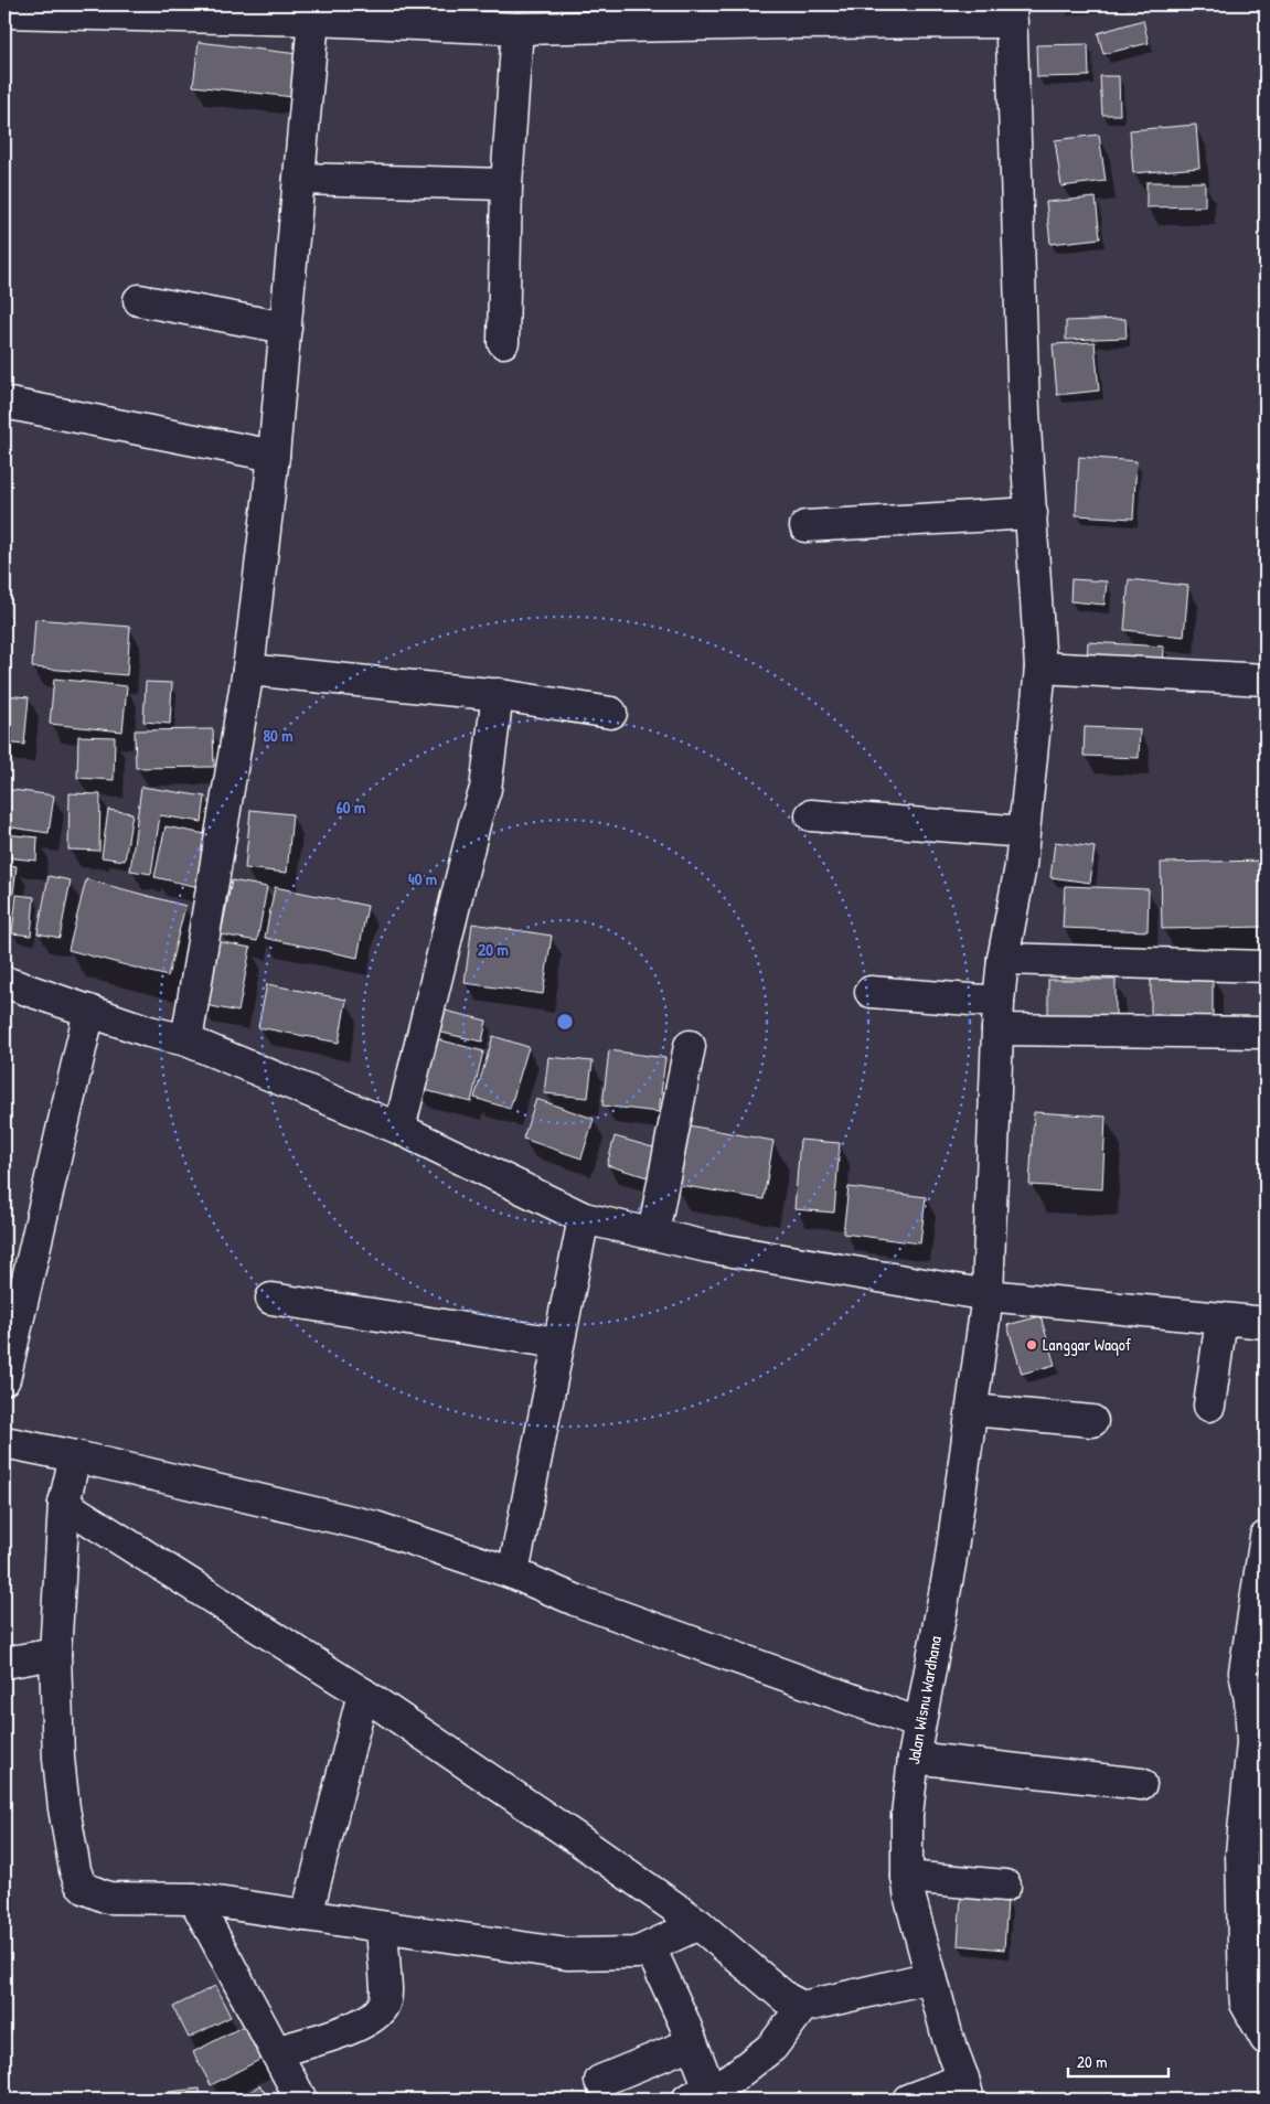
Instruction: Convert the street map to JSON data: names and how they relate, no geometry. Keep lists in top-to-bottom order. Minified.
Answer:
{"streets":{"street":["Jalan Wisnu Wardhana"]},"places":["Langgar Waqof"],"scale_bar":"20 m","rings":["80 m","60 m","40 m","20 m"]}
